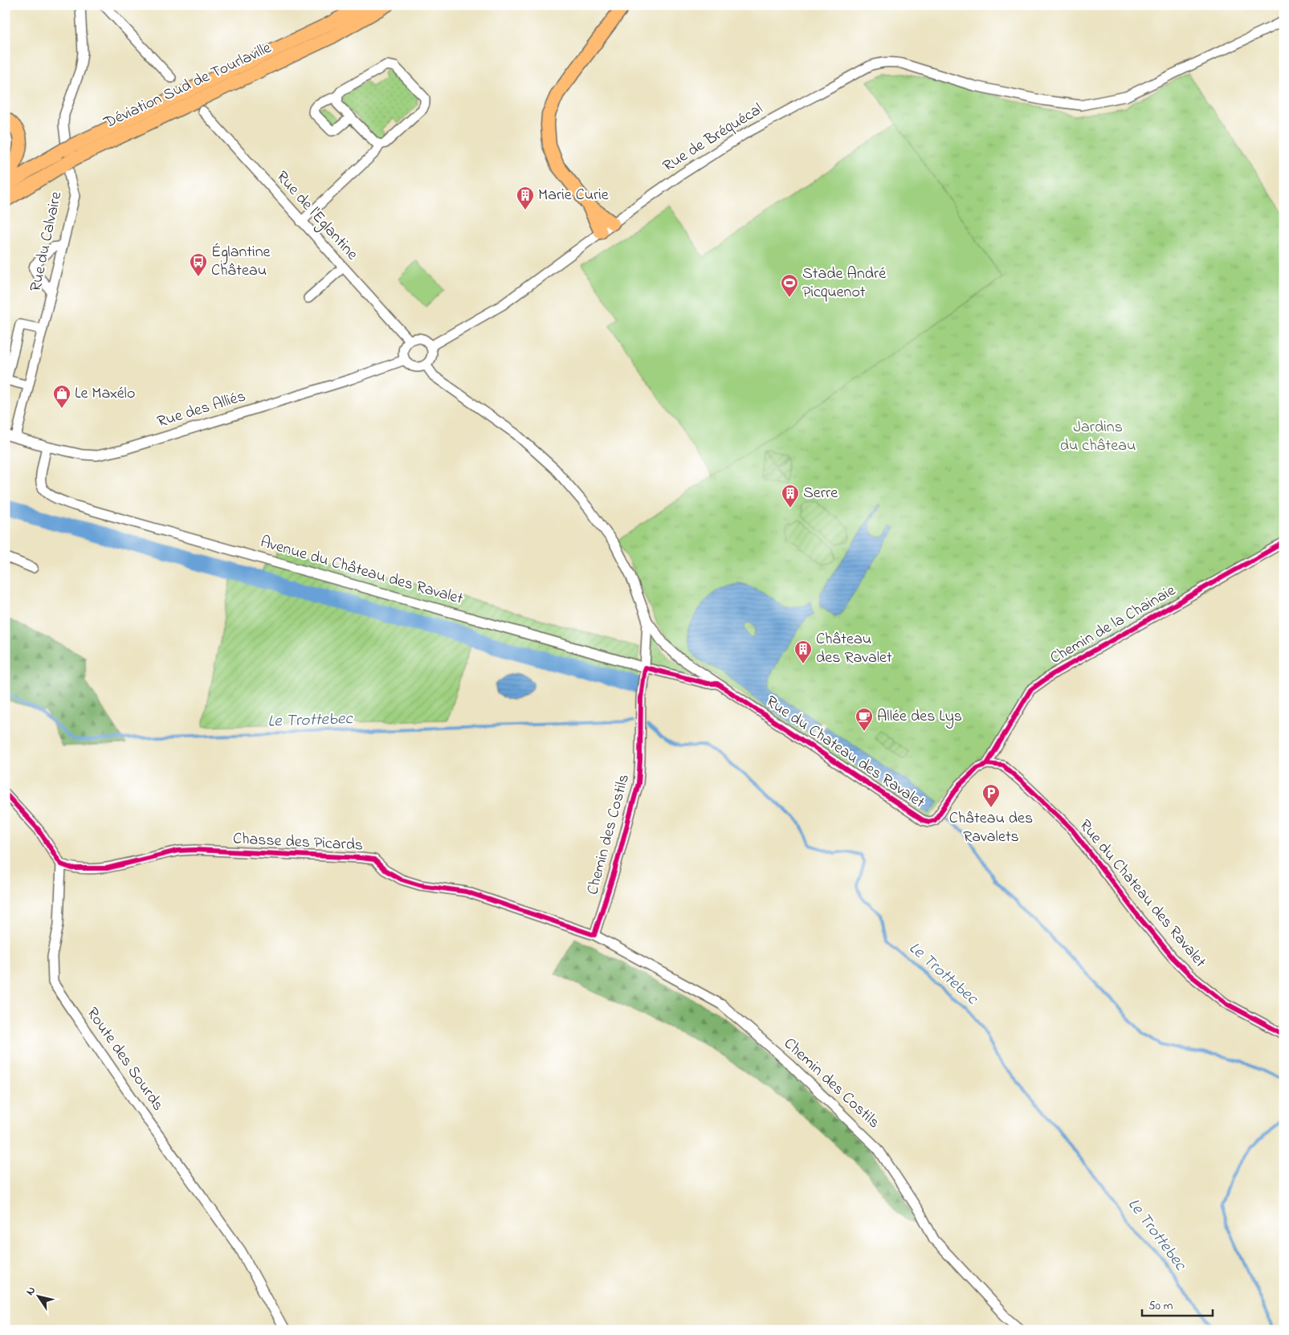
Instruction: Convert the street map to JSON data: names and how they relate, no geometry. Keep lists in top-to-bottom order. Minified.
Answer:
{"streets":{"highway":["Déviation Sud de Tourlaville"],"street":["Rue de Bréquécal","Rue de l'Eglantine","Rue du Calvaire","Rue des Alliés","Avenue du Château des Ravalet","Chemin de la Chainaie","Rue du Chateau des Ravalet","Chemin des Costils","Chasse des Picards","Route des Sourds"]},"crossings":[["Rue de Bréquécal","Rue de l'Eglantine"],["Rue de Bréquécal","Rue des Alliés"],["Rue de Bréquécal","Rue du Chateau des Ravalet"],["Rue de l'Eglantine","Rue des Alliés"],["Rue de l'Eglantine","Rue du Chateau des Ravalet"],["Rue du Calvaire","Rue des Alliés"],["Rue des Alliés","Avenue du Château des Ravalet"],["Rue des Alliés","Rue du Chateau des Ravalet"],["Avenue du Château des Ravalet","Rue du Chateau des Ravalet"],["Avenue du Château des Ravalet","Chemin des Costils"],["Chemin de la Chainaie","Rue du Chateau des Ravalet"],["Rue du Chateau des Ravalet","Chemin des Costils"],["Chemin des Costils","Chasse des Picards"],["Chasse des Picards","Route des Sourds"]],"water":["Le Trottebec"],"parks":["Jardins du château"],"places":{"building":["Marie Curie","Serre","Château des Ravalet"],"bus stop":["Églantine Château"],"sports":["Stade André Picquenot"],"shop":["Le Maxélo"],"cafe":["Allée des Lys"],"parking":["Château des Ravalets"]},"scale_bar":"50 m","north":"top left"}
